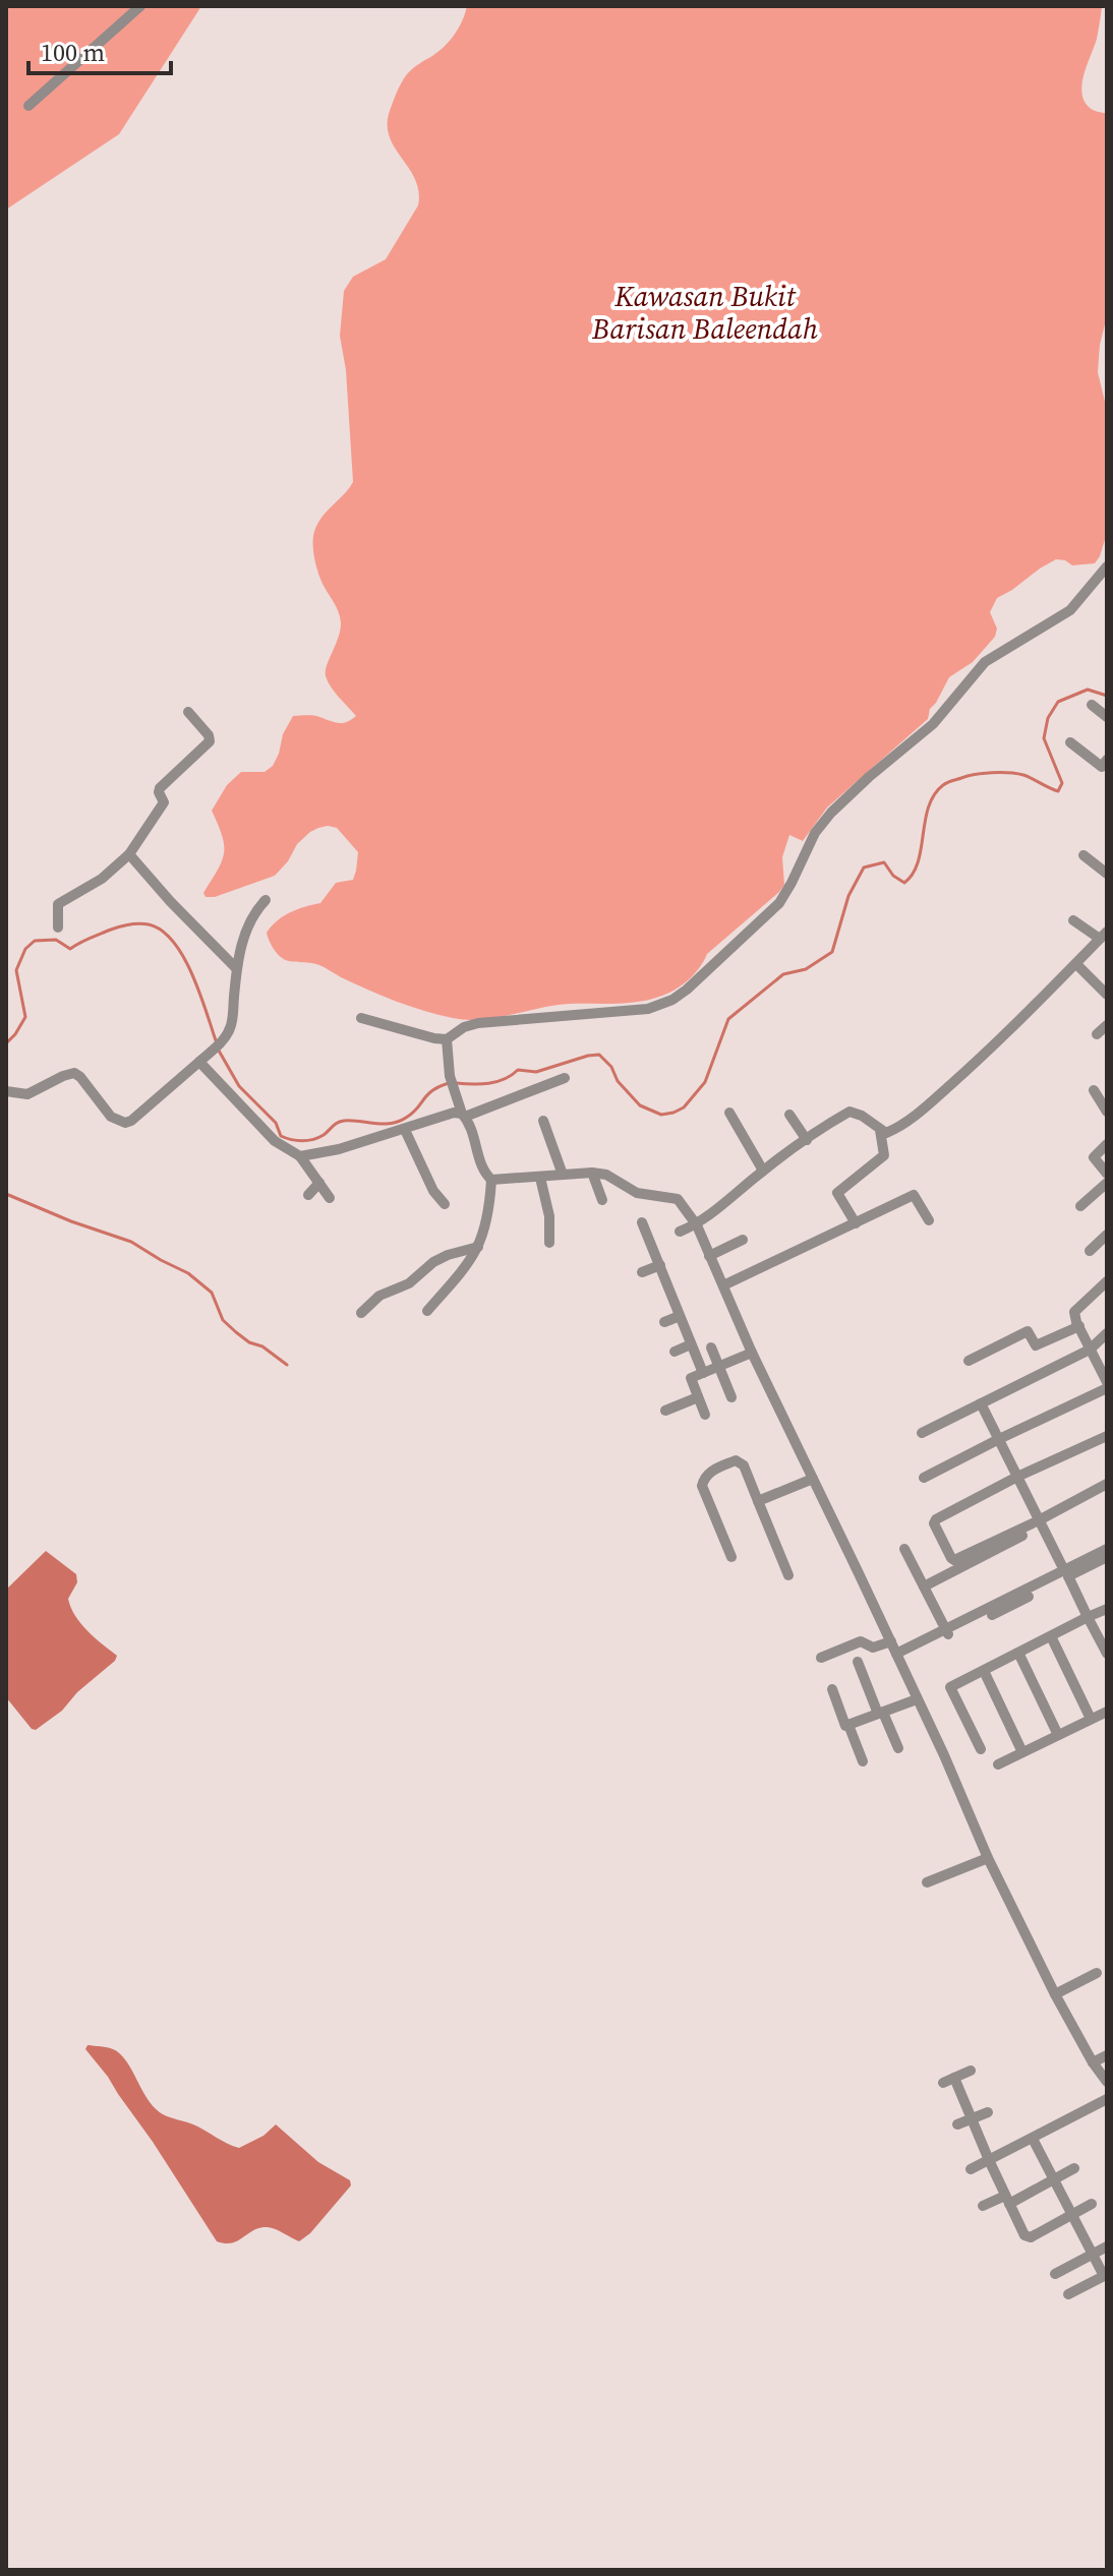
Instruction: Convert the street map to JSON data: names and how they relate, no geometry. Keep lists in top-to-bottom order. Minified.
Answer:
{"parks":["Kawasan Bukit Barisan Baleendah"],"scale_bar":"100 m"}
